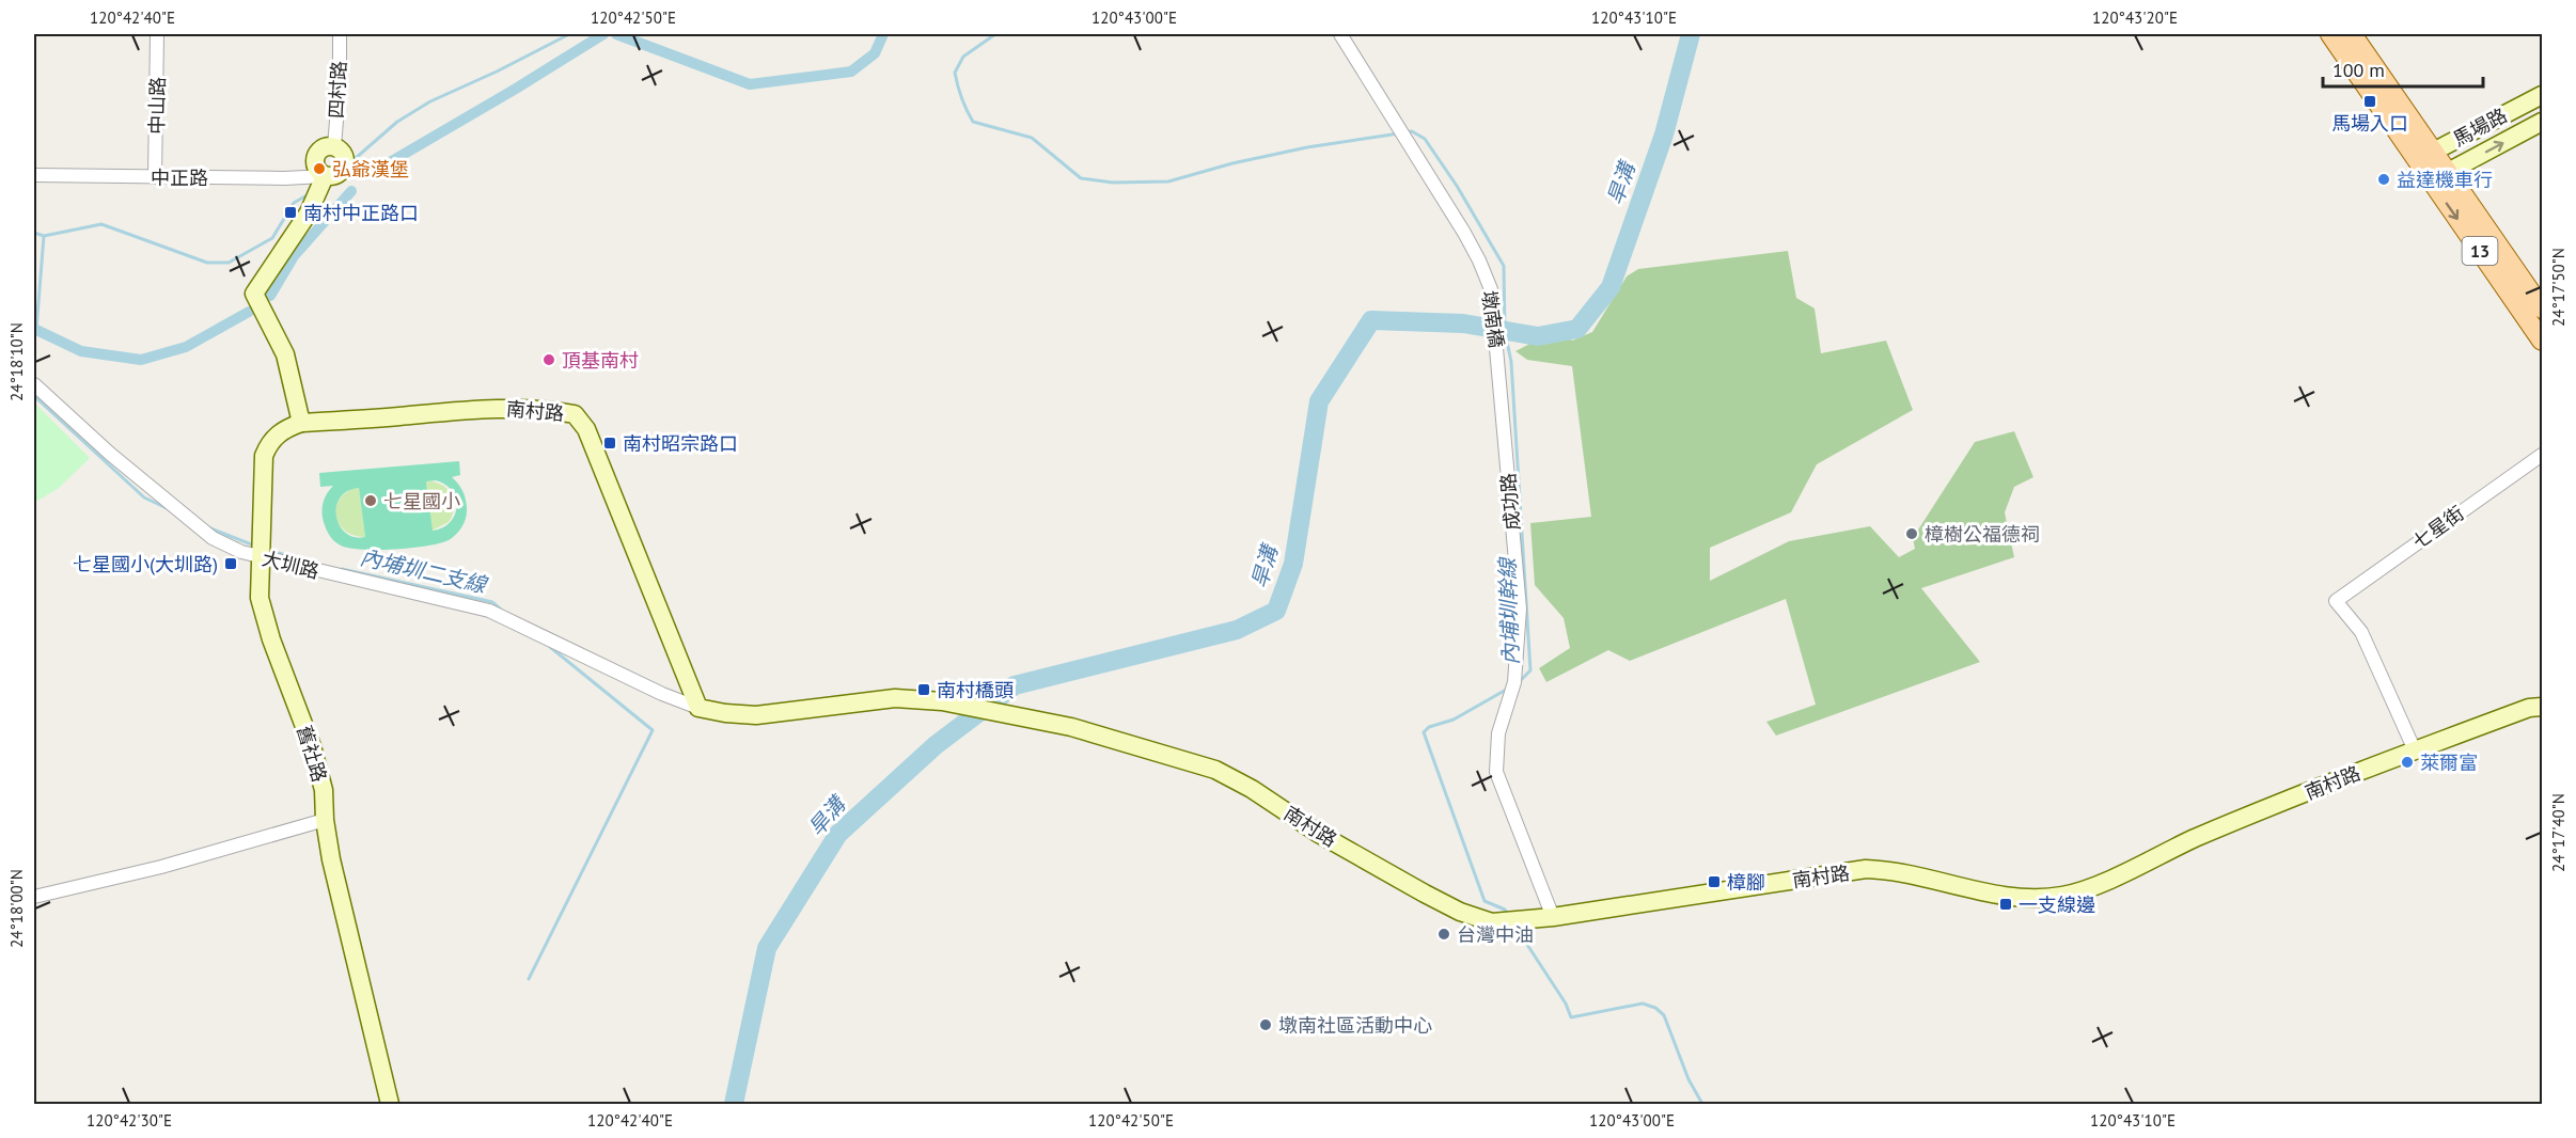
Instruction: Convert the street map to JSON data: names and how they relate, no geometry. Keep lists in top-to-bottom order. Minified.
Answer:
{"streets":{"main road":["13"],"street":["四村路","中山路","馬場路","中正路","墩南橋","南村路","成功路","七星街","大圳路","舊社路"]},"crossings":[["四村路","中正路"],["中山路","中正路"],["馬場路","13"],["墩南橋","成功路"],["南村路","成功路"],["南村路","七星街"],["南村路","大圳路"],["南村路","舊社路"],["大圳路","舊社路"]],"water":["旱溝","內埔圳二支線","內埔圳幹線"],"places":{"transit":["馬場入口","南村中正路口","南村昭宗路口","七星國小(大圳路)","南村橋頭","樟腳","一支線邊"],"other":["弘爺漢堡","益達機車行","頂基南村","七星國小","樟樹公福德祠","萊爾富","台灣中油","墩南社區活動中心"]},"scale_bar":"100 m","coordinates":["120°42'40\"E","120°42'50\"E","120°43'00\"E","120°43'10\"E","120°43'20\"E","24°17'50\"N","24°18'10\"N","24°17'40\"N","24°18'00\"N","120°42'30\"E"]}
